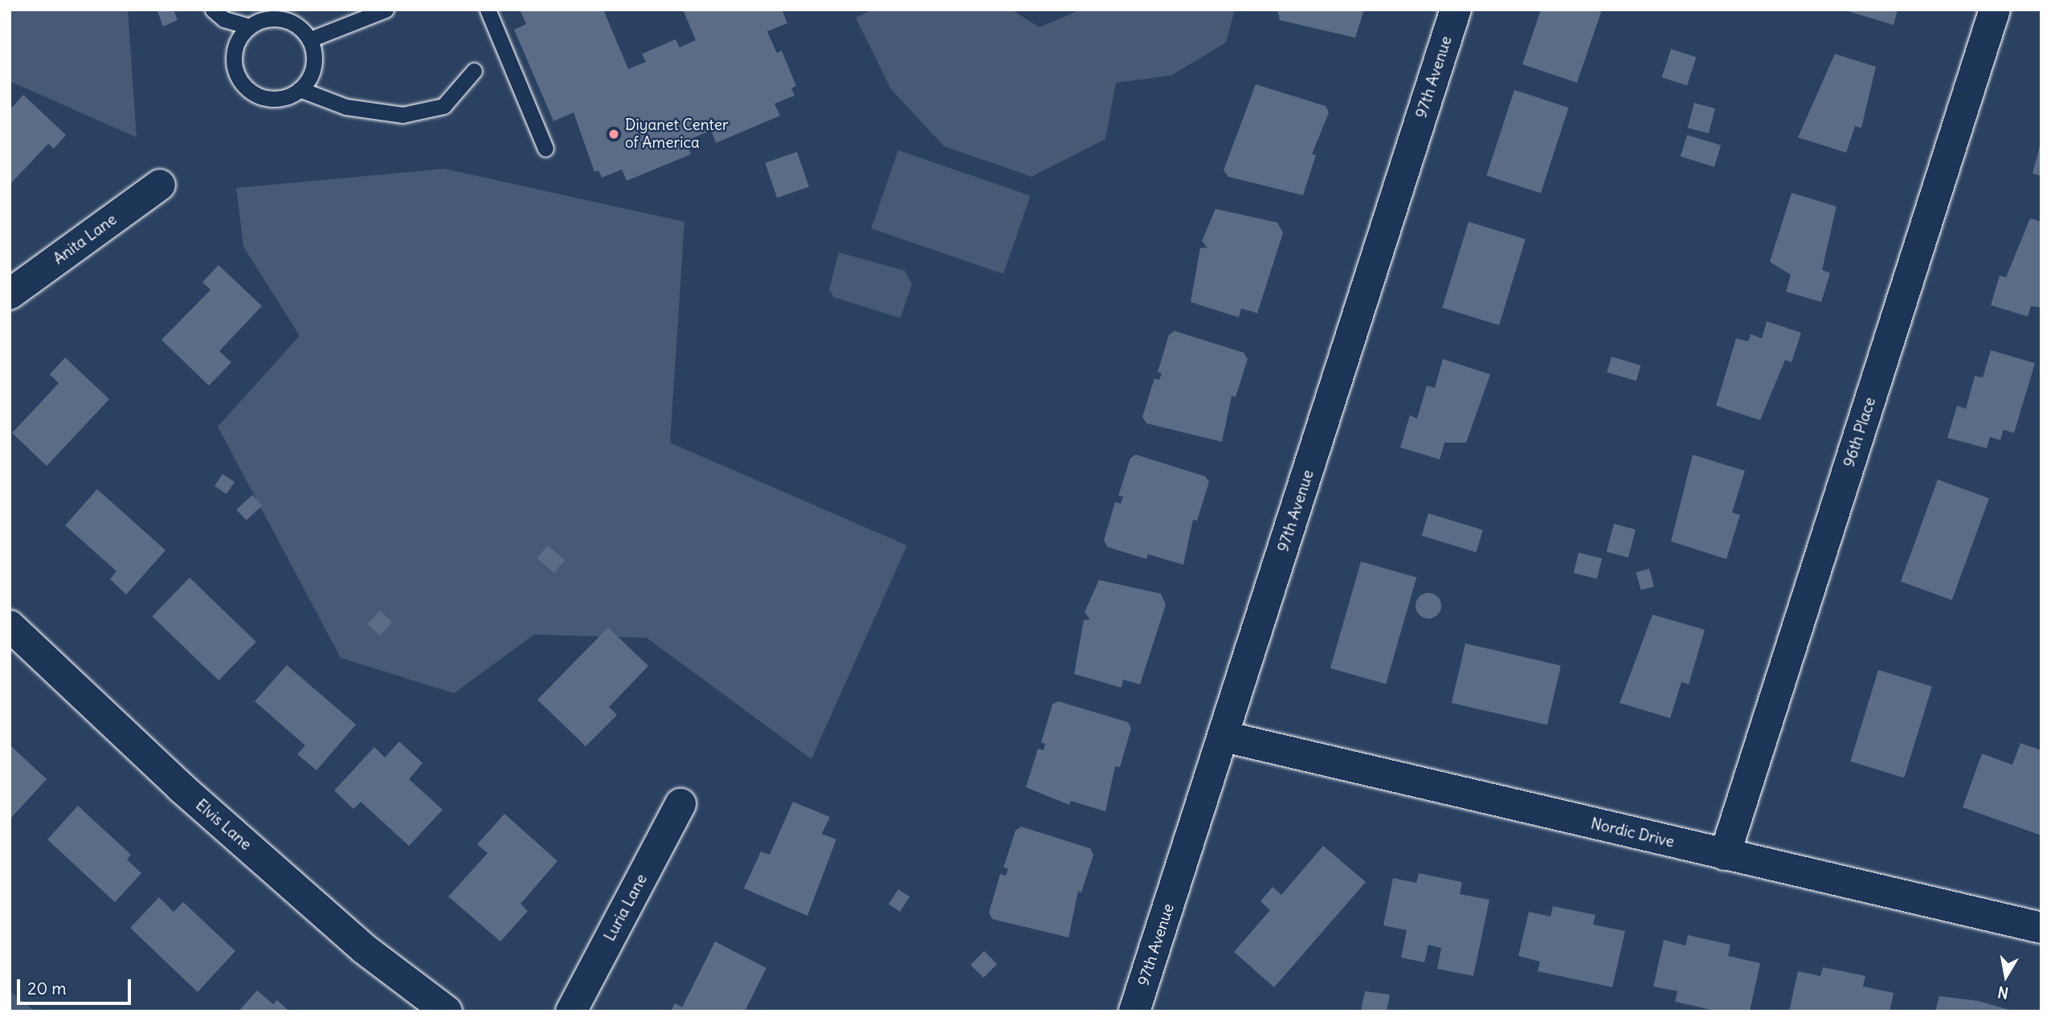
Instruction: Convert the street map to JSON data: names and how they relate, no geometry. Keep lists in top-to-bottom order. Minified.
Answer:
{"streets":{"street":["97th Avenue","Anita Lane","96th Place","Elvis Lane","Nordic Drive","Luria Lane"]},"crossings":[["97th Avenue","Nordic Drive"],["96th Place","Nordic Drive"]],"places":["Diyanet Center of America"],"scale_bar":"20 m","north":"bottom"}
